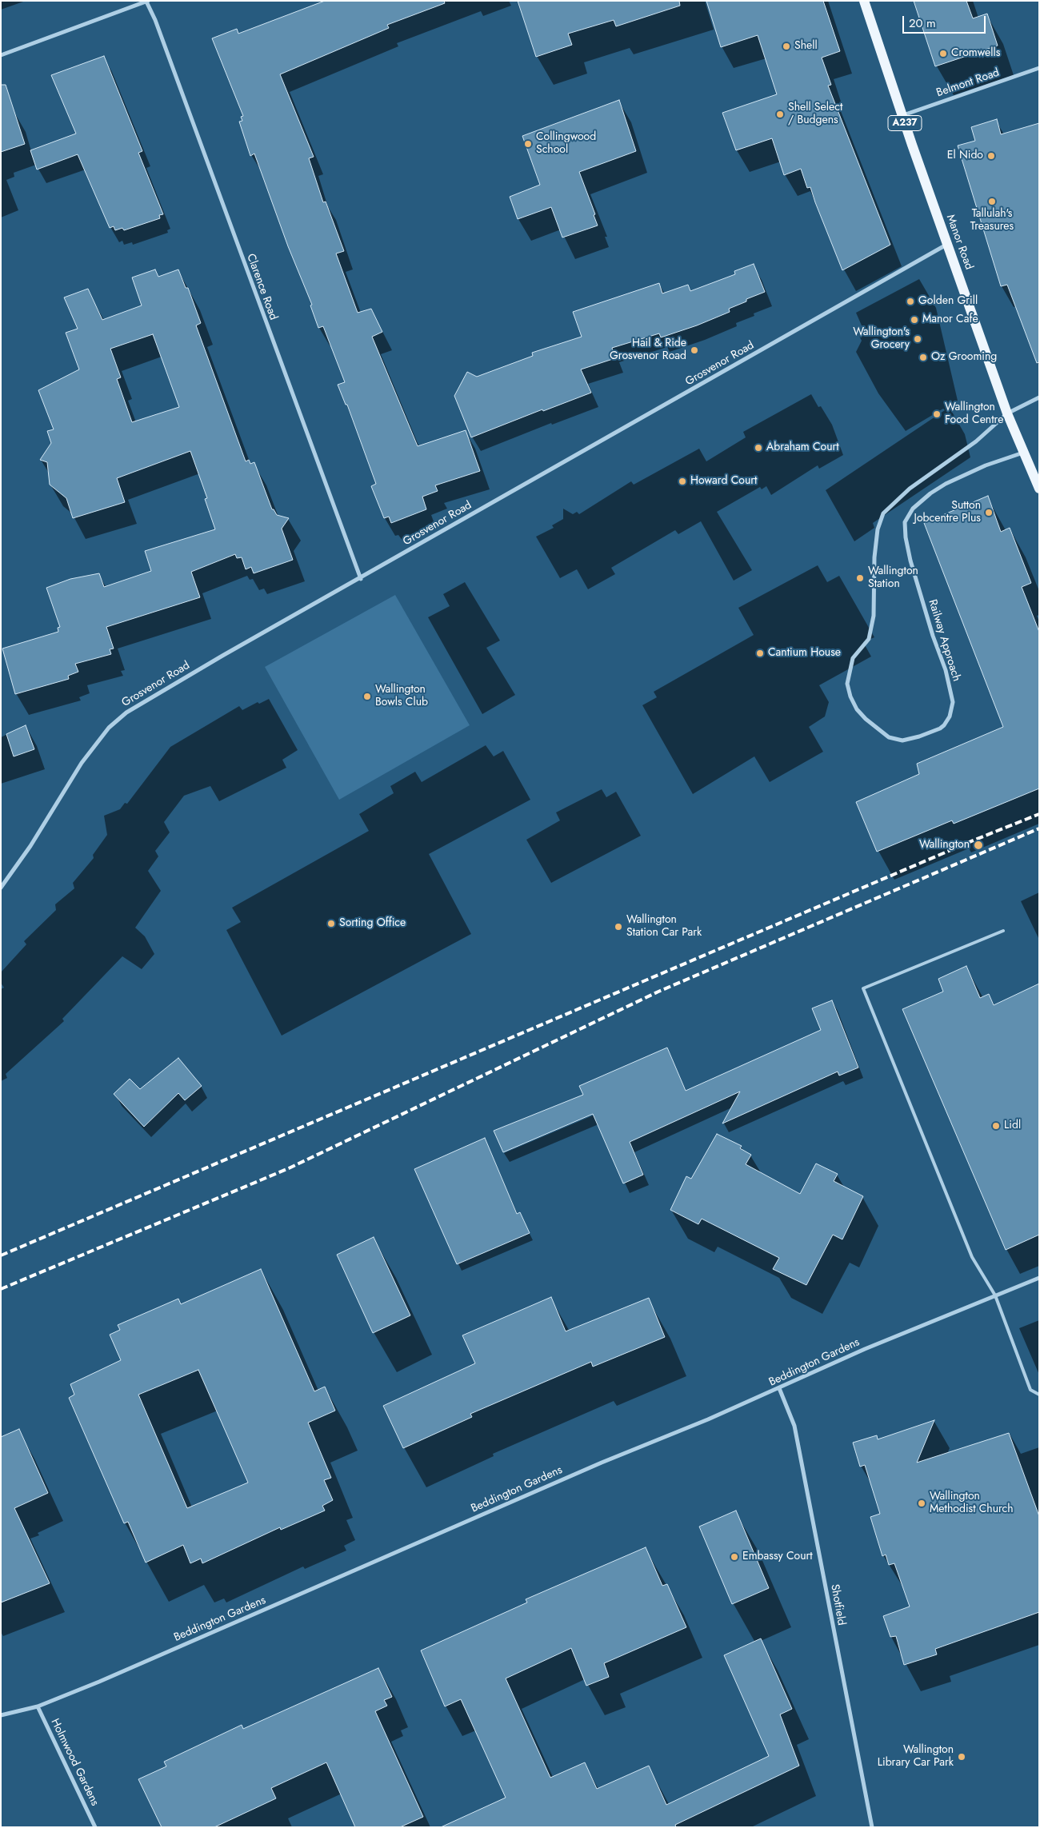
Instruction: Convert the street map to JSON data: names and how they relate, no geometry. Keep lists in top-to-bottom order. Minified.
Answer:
{"streets":{"main road":["A237","Manor Road"],"street":["Belmont Road","Clarence Road","Grosvenor Road","Railway Approach","Beddington Gardens","Shotfield","Holmwood Gardens"]},"crossings":[["Belmont Road","Manor Road"],["Manor Road","Grosvenor Road"],["Manor Road","Railway Approach"],["Clarence Road","Grosvenor Road"],["Beddington Gardens","Shotfield"],["Beddington Gardens","Holmwood Gardens"]],"places":["Shell","Cromwells","Shell Select / Budgens","Collingwood School","El Nido","Tallulah's Treasures","Golden Grill","Manor Cafe","Wallington's Grocery","Hail & Ride Grosvenor Road","Oz Grooming","Wallington Food Centre","Abraham Court","Howard Court","Sutton Jobcentre Plus","Wallington Station","Cantium House","Wallington Bowls Club","Wallington","Sorting Office","Wallington Station Car Park","Lidl","Wallington Methodist Church","Embassy Court","Wallington Library Car Park"],"scale_bar":"20 m"}
